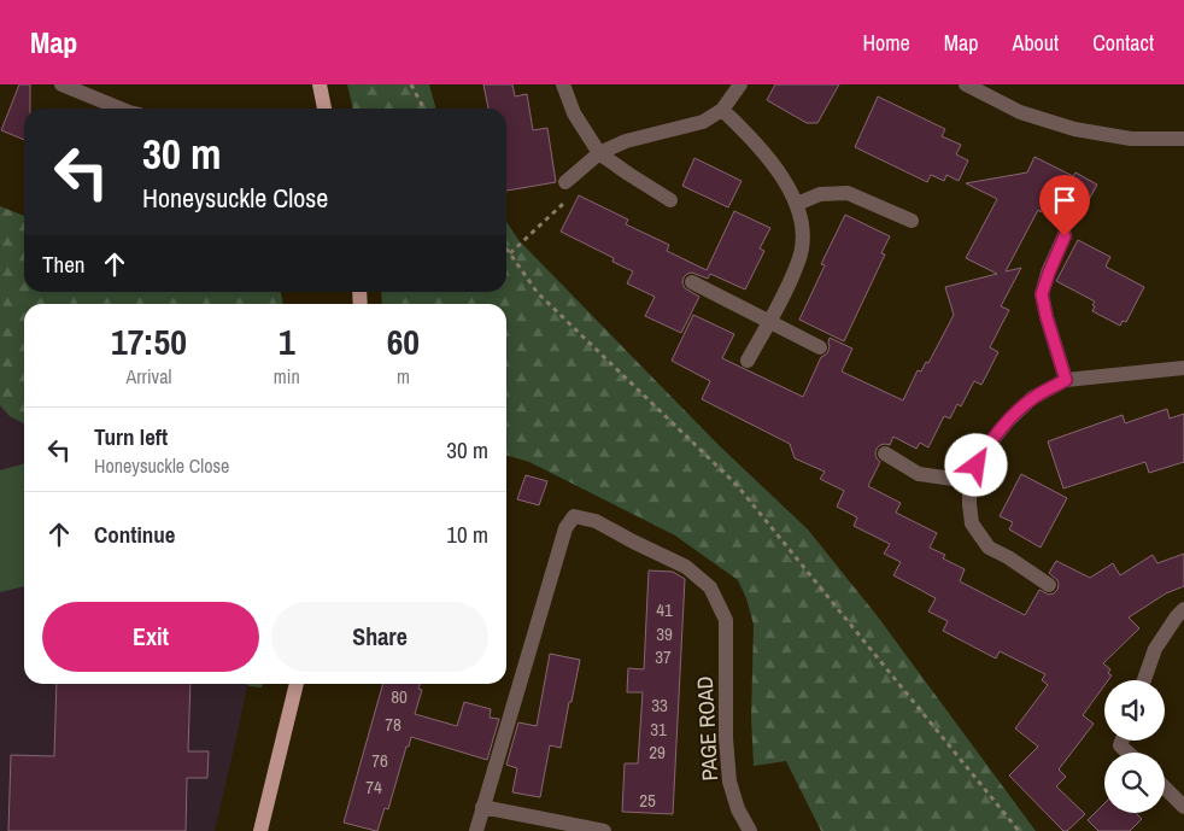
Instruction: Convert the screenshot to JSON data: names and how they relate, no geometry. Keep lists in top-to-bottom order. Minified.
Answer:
{"streets":{"street":["PAGE ROAD"]},"house_numbers":["41","39","37","80","33","78","31","29","76","74","25"],"page":{"header":"Map","nav":["Home","Map","About","Contact"],"turn":["30 m","Honeysuckle Close"],"then":"Then","eta":["17:50","Arrival","1","min","60","m"],"list":[{"name":"Turn left","note":"Honeysuckle Close","value":"30 m"},{"name":"Continue","value":"10 m"}],"buttons":["Exit","Share"]}}
